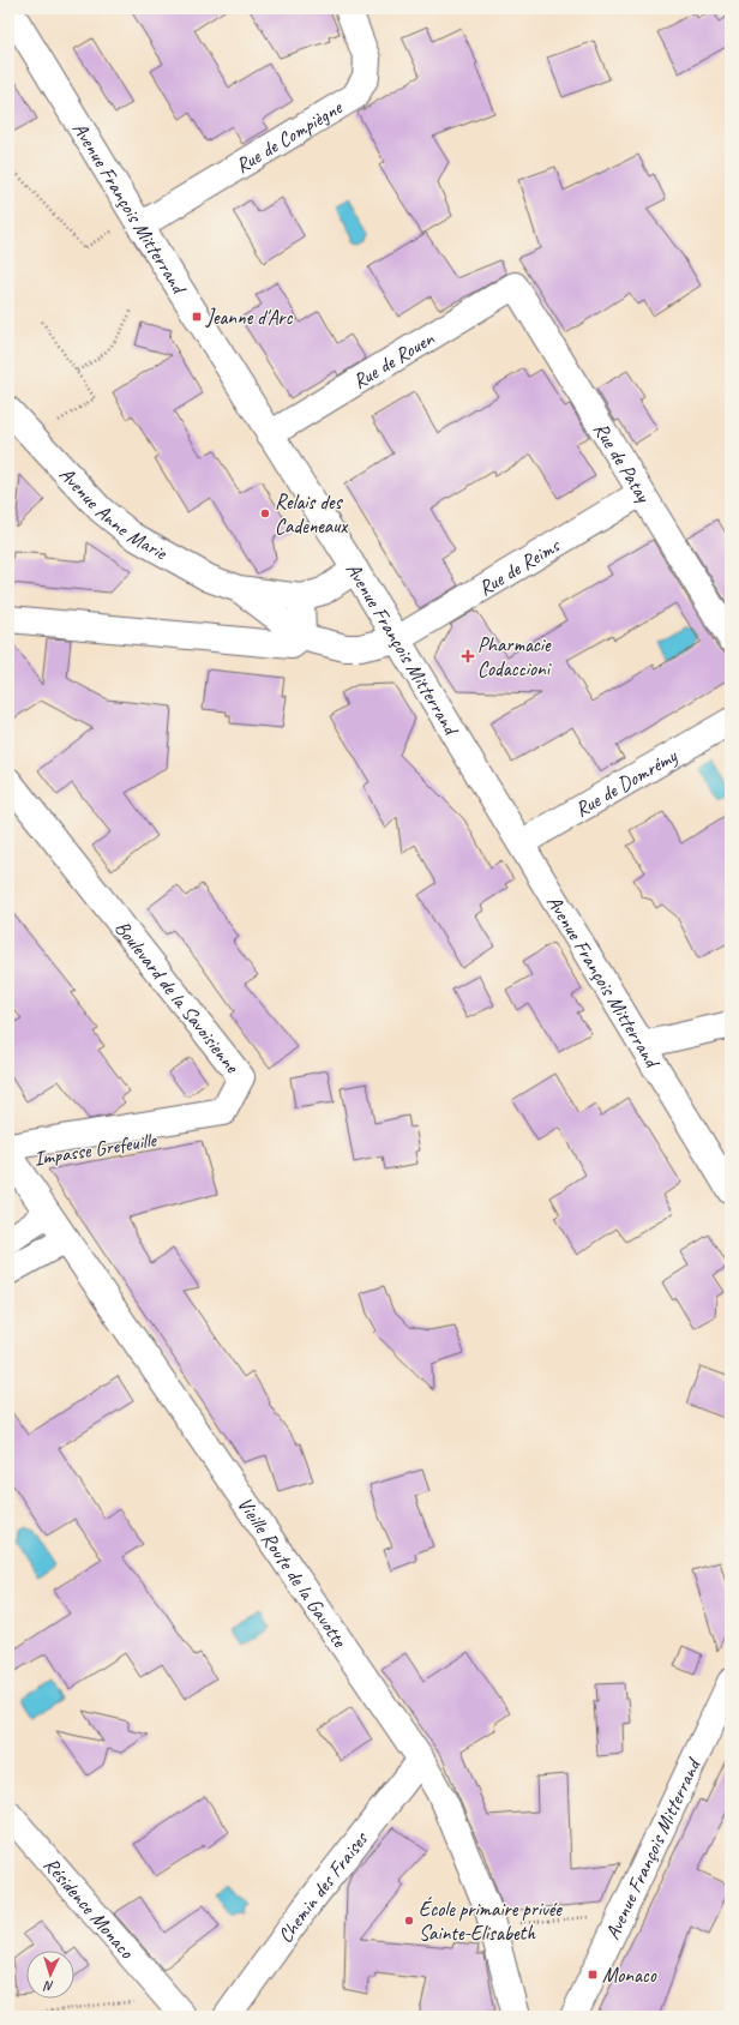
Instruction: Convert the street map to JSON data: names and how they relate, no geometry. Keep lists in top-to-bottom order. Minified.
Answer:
{"streets":{"street":["Rue de Compiègne","Avenue François Mitterrand","Rue de Rouen","Rue de Patay","Avenue Anne Marie","Rue de Reims","Rue de Domrémy","Boulevard de la Savoisienne","Impasse Grefeuille","Vieille Route de la Gavotte","Chemin des Fraises","Résidence Monaco"]},"crossings":[["Rue de Compiègne","Avenue François Mitterrand"],["Avenue François Mitterrand","Rue de Rouen"],["Avenue François Mitterrand","Avenue Anne Marie"],["Avenue François Mitterrand","Rue de Reims"],["Avenue François Mitterrand","Rue de Domrémy"],["Rue de Rouen","Rue de Patay"],["Rue de Patay","Rue de Reims"],["Avenue Anne Marie","Rue de Reims"],["Boulevard de la Savoisienne","Impasse Grefeuille"],["Boulevard de la Savoisienne","Vieille Route de la Gavotte"],["Impasse Grefeuille","Vieille Route de la Gavotte"],["Vieille Route de la Gavotte","Chemin des Fraises"]],"places":{"transit":["Jeanne d'Arc","Monaco"],"other":["Relais des Cadeneaux","École primaire privée Sainte-Elisabeth"],"health":["Pharmacie Codaccioni"]},"north":"bottom"}
